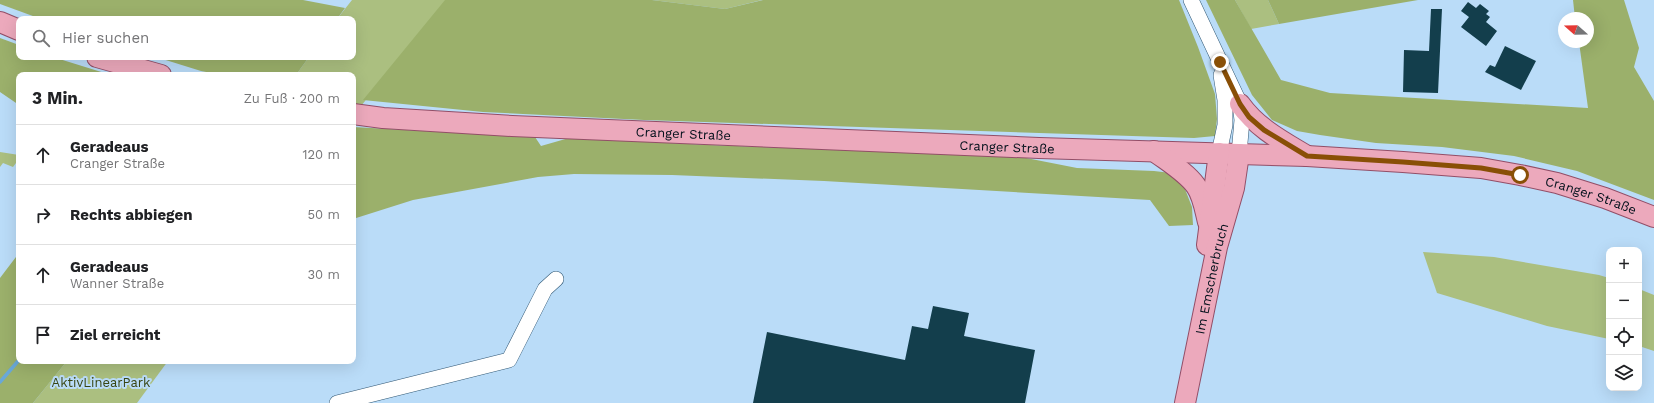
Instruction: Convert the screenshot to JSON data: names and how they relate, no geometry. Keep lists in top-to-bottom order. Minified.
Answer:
{"streets":{"main road":["Cranger Straße","Im Emscherbruch"]},"crossings":[["Cranger Straße","Im Emscherbruch"]],"parks":["AktivLinearPark"],"north":"left","page":{"search":"Hier suchen","heading":["3 Min.","Zu Fuß · 200 m"],"list":[["Geradeaus","Cranger Straße","120 m"],["Rechts abbiegen","50 m"],["Geradeaus","Wanner Straße","30 m"],"Ziel erreicht"],"map_buttons":["+","−"]}}
